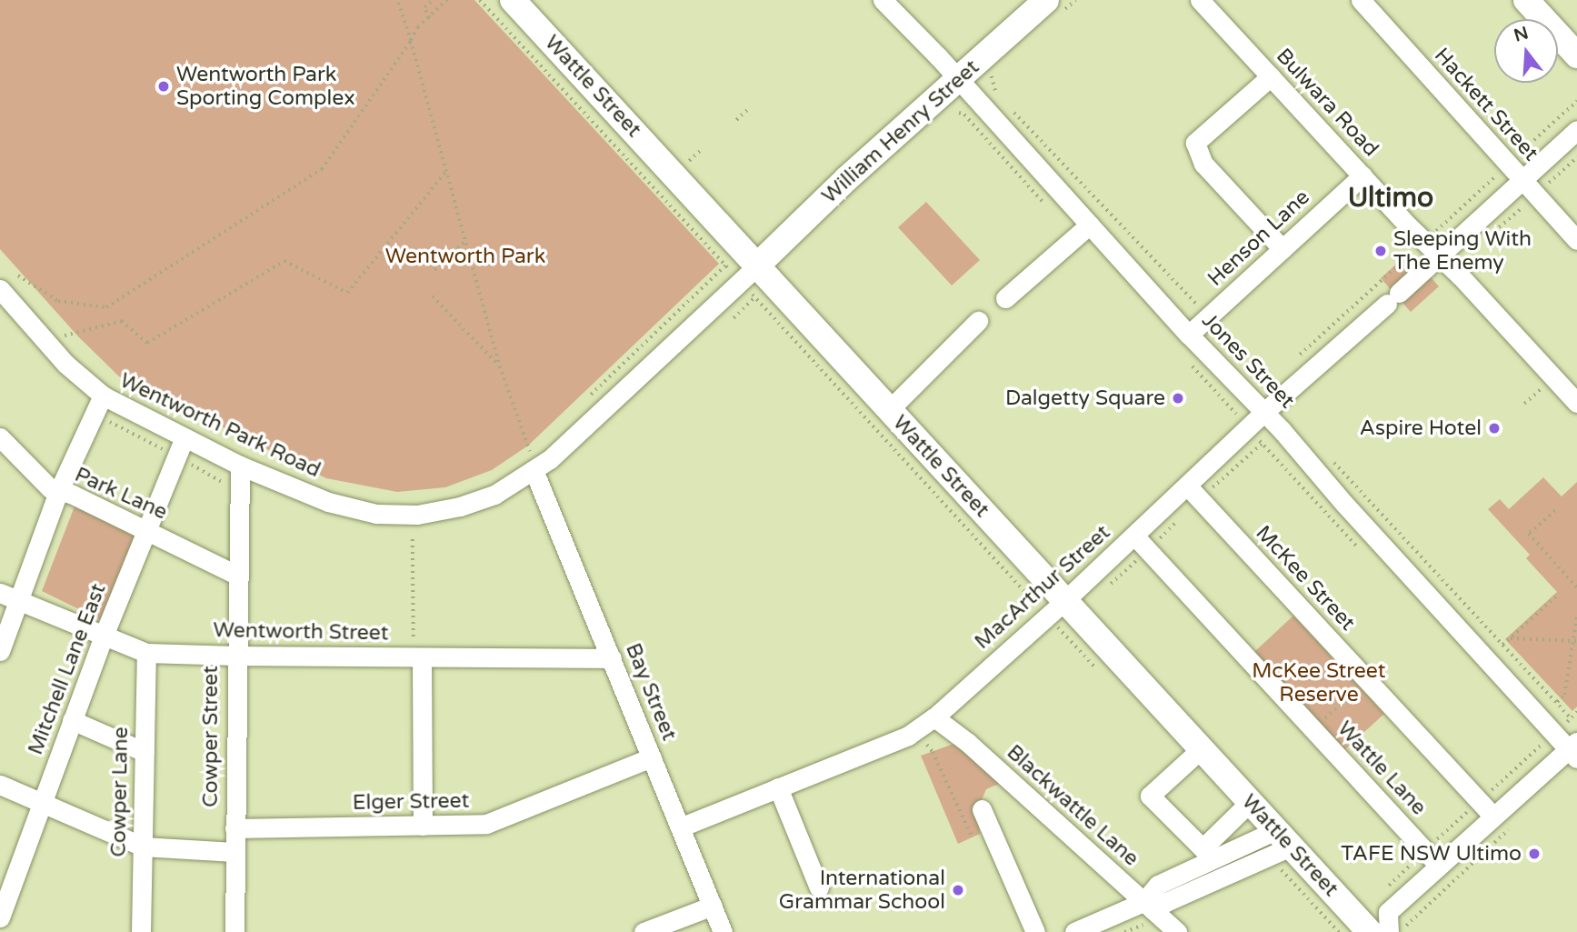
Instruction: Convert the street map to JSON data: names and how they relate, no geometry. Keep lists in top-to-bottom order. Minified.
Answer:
{"streets":{"main road":["Wattle Street","William Henry Street"],"street":["Bulwara Road","Hackett Street","Henson Lane","Jones Street","Wentworth Park Road","Park Lane","McKee Street","MacArthur Street","Wentworth Street","Mitchell Lane East","Bay Street","Cowper Street","Wattle Lane","Cowper Lane","Elger Street","Blackwattle Lane"]},"crossings":[["Wattle Street","William Henry Street"],["Wattle Street","Wentworth Park Road"],["Wattle Street","MacArthur Street"],["Bulwara Road","Henson Lane"],["Bulwara Road","MacArthur Street"],["Hackett Street","MacArthur Street"],["William Henry Street","Jones Street"],["William Henry Street","Wentworth Park Road"],["Henson Lane","Jones Street"],["Jones Street","MacArthur Street"],["Wentworth Park Road","Mitchell Lane East"],["Wentworth Park Road","Bay Street"],["Wentworth Park Road","Cowper Street"],["Park Lane","Mitchell Lane East"],["Park Lane","Cowper Street"],["McKee Street","MacArthur Street"],["MacArthur Street","Bay Street"],["MacArthur Street","Wattle Lane"],["MacArthur Street","Blackwattle Lane"],["Wentworth Street","Mitchell Lane East"],["Wentworth Street","Bay Street"],["Wentworth Street","Cowper Street"],["Wentworth Street","Cowper Lane"],["Bay Street","Elger Street"],["Cowper Street","Elger Street"]],"districts":["Ultimo"],"parks":["Wentworth Park","McKee Street Reserve"],"places":["Wentworth Park Sporting Complex","Sleeping With The Enemy","Dalgetty Square","Aspire Hotel","TAFE NSW Ultimo","International Grammar School"],"north":"top"}
